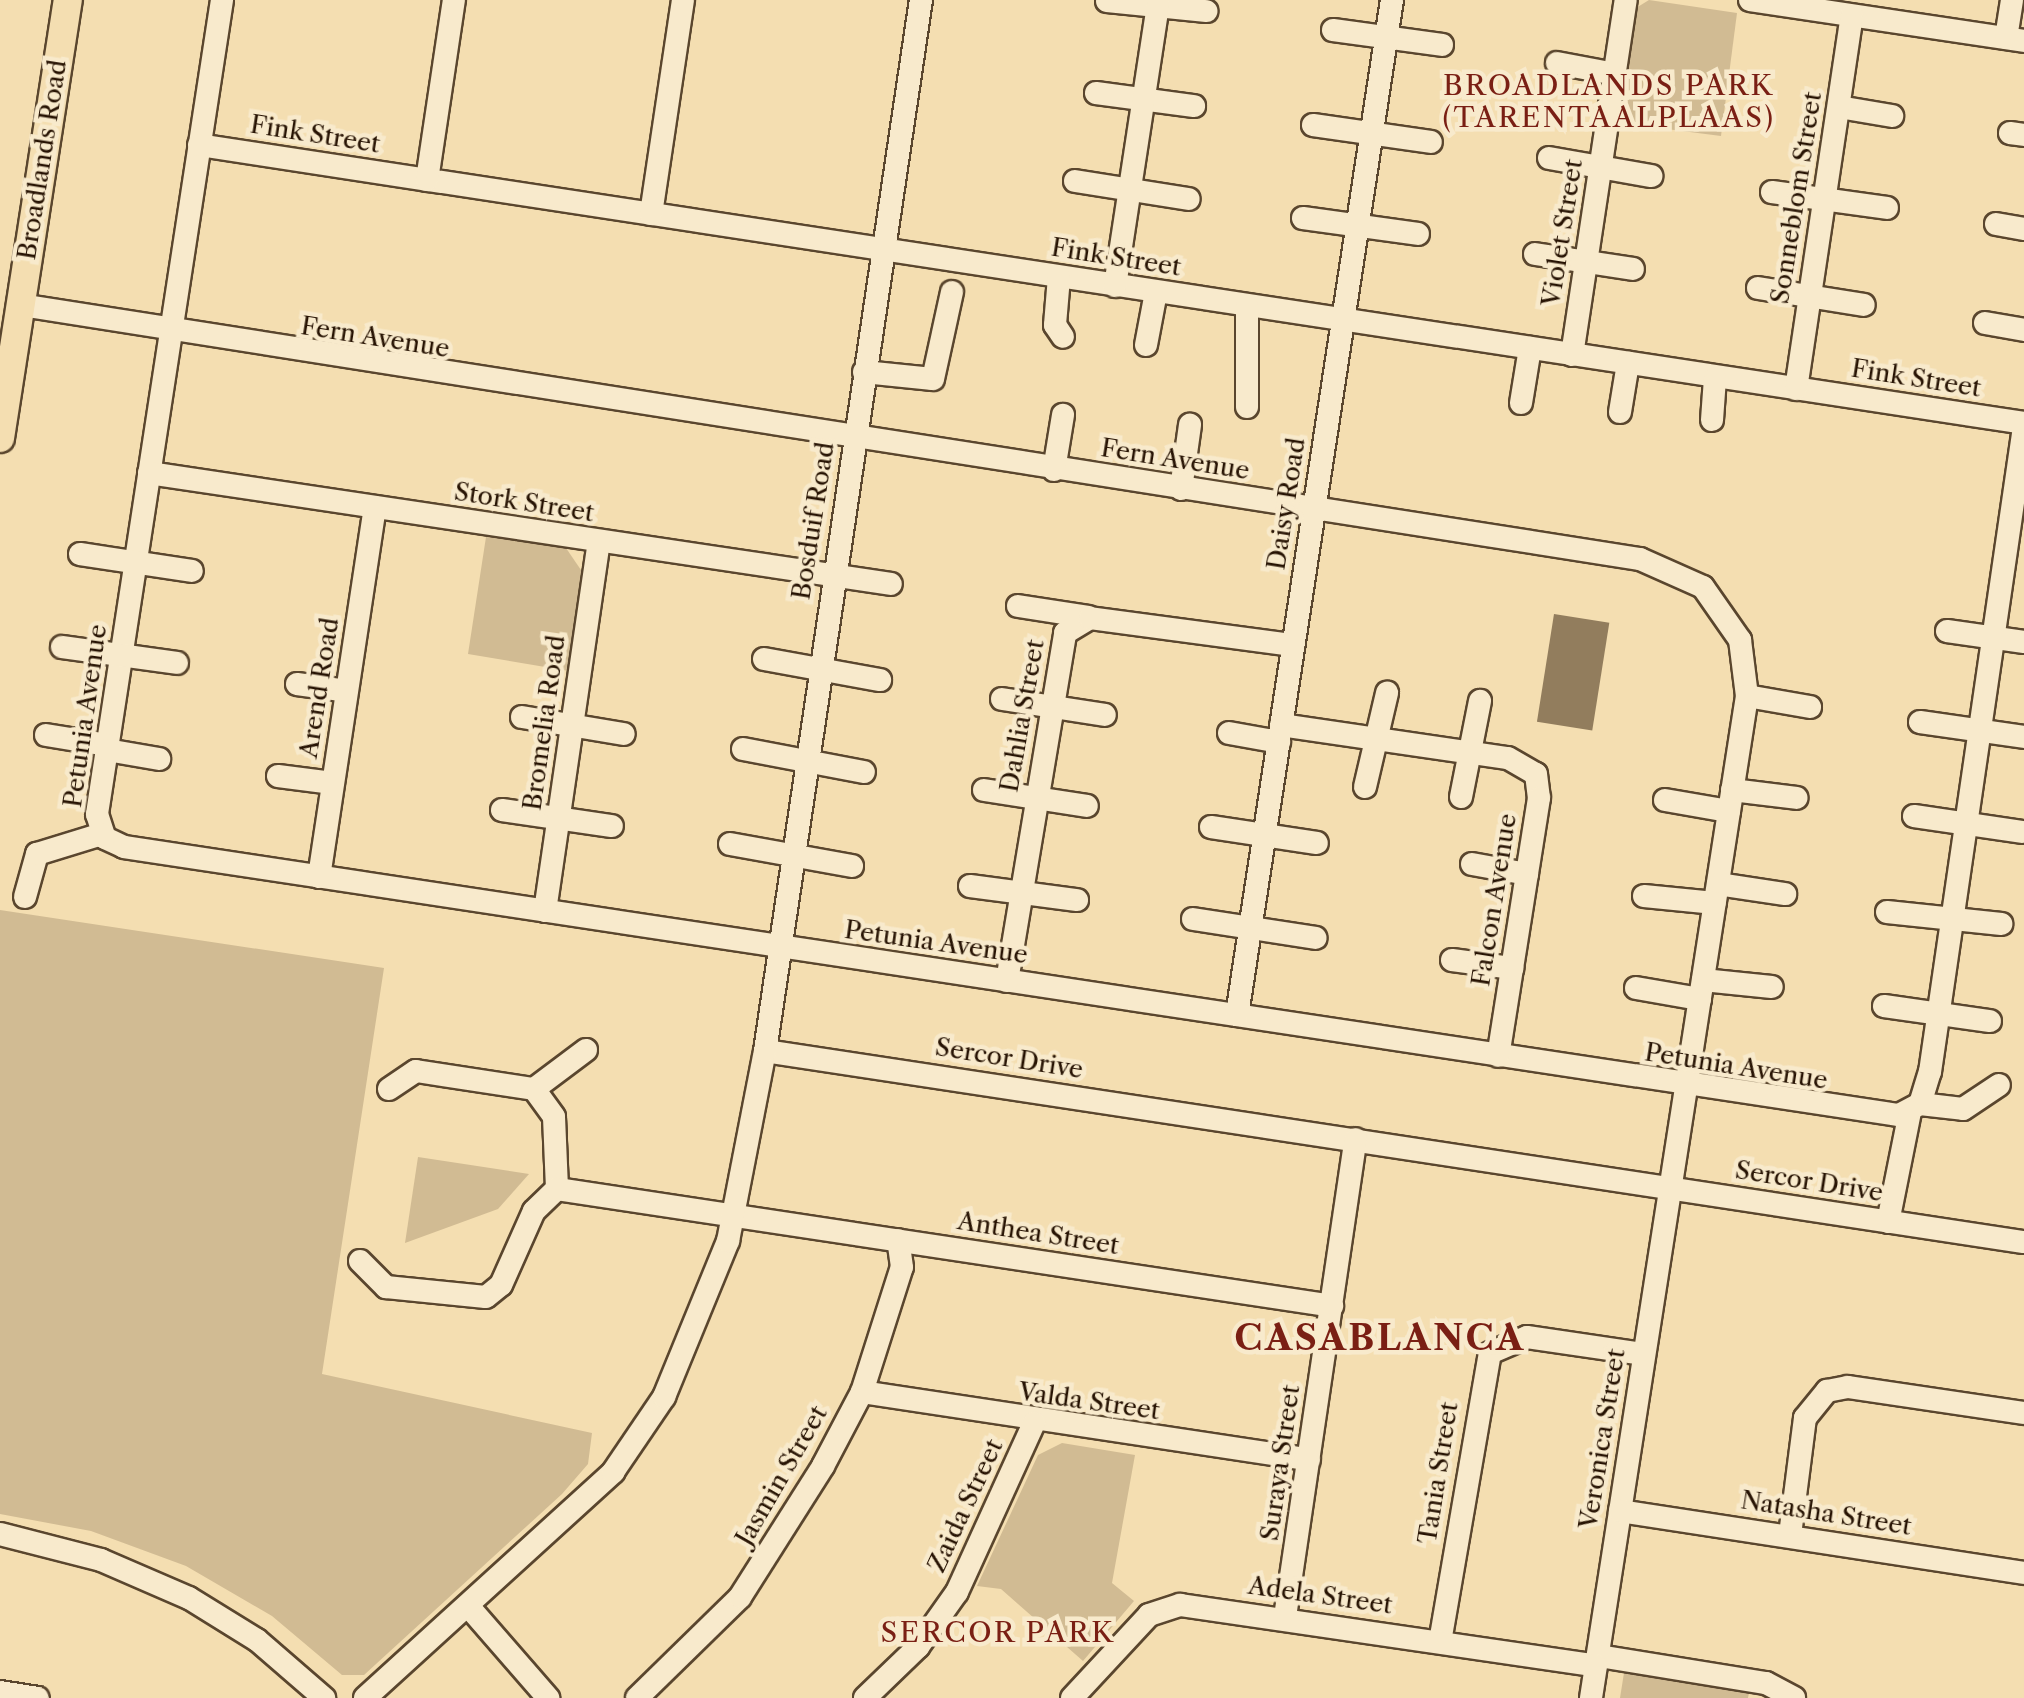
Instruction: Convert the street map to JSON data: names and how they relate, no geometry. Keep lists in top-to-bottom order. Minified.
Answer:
{"streets":{"main road":["Broadlands Road"],"street":["Fink Street","Sonneblom Street","Violet Street","Fern Avenue","Stork Street","Daisy Road","Bosduif Road","Arend Road","Petunia Avenue","Dahlia Street","Bromelia Road","Falcon Avenue","Sercor Drive","Anthea Street","Valda Street","Veronica Street","Suraya Street","Tania Street","Jasmin Street","Zaida Street","Natasha Street","Adela Street"]},"crossings":[["Fink Street","Sonneblom Street"],["Fink Street","Violet Street"],["Fink Street","Daisy Road"],["Fink Street","Bosduif Road"],["Fink Street","Petunia Avenue"],["Broadlands Road","Fern Avenue"],["Fern Avenue","Daisy Road"],["Fern Avenue","Bosduif Road"],["Fern Avenue","Petunia Avenue"],["Fern Avenue","Sercor Drive"],["Fern Avenue","Veronica Street"],["Stork Street","Bosduif Road"],["Stork Street","Arend Road"],["Stork Street","Petunia Avenue"],["Stork Street","Bromelia Road"],["Daisy Road","Petunia Avenue"],["Daisy Road","Falcon Avenue"],["Bosduif Road","Petunia Avenue"],["Bosduif Road","Sercor Drive"],["Arend Road","Petunia Avenue"],["Petunia Avenue","Dahlia Street"],["Petunia Avenue","Bromelia Road"],["Petunia Avenue","Falcon Avenue"],["Sercor Drive","Veronica Street"],["Sercor Drive","Suraya Street"],["Anthea Street","Suraya Street"],["Anthea Street","Jasmin Street"],["Valda Street","Suraya Street"],["Valda Street","Jasmin Street"],["Valda Street","Zaida Street"],["Veronica Street","Tania Street"],["Veronica Street","Natasha Street"],["Veronica Street","Adela Street"],["Suraya Street","Adela Street"],["Tania Street","Adela Street"]],"districts":["BROADLANDS PARK (TARENTAALPLAAS)","CASABLANCA","SERCOR PARK"]}
